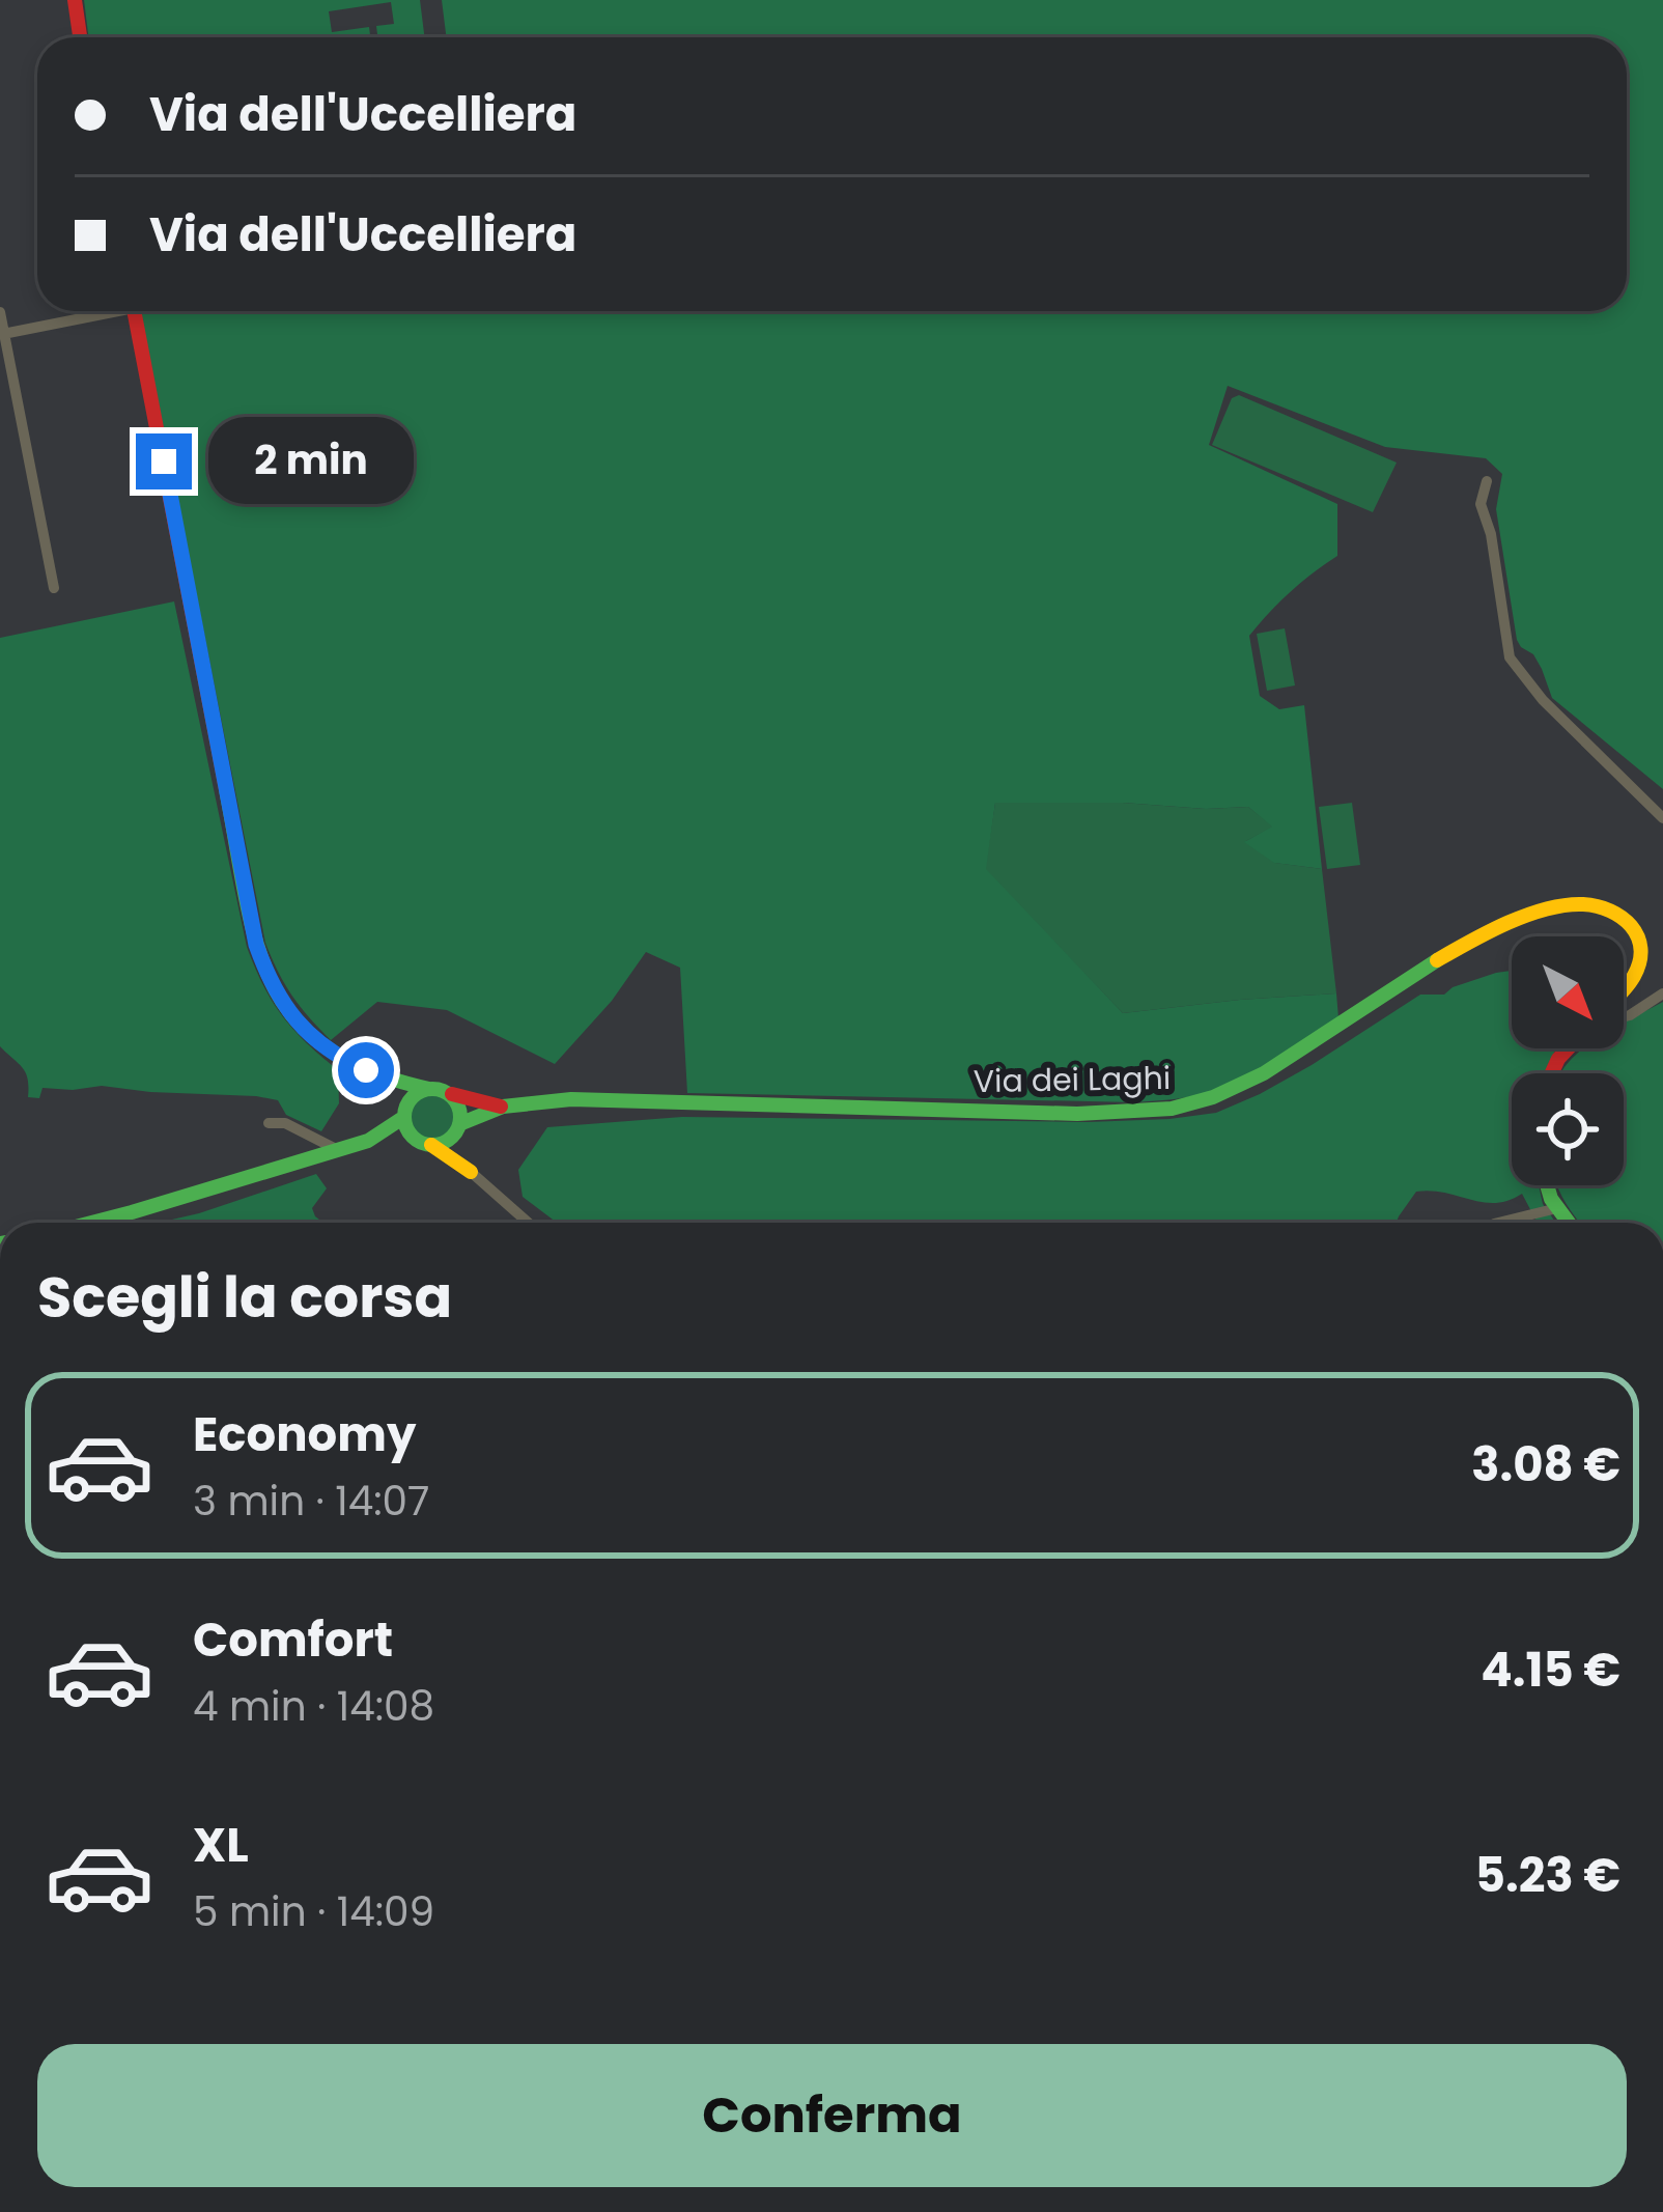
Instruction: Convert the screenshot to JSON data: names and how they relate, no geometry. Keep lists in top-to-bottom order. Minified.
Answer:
{"streets":{"main road":["Via dei Laghi"]},"north":"bottom right","page":{"banner":["Via dell'Uccelliera","Via dell'Uccelliera"],"bubble":"2 min","heading":"Scegli la corsa","list":[{"name":"Economy","note":"3 min · 14:07","value":"3.08 €"},{"name":"Comfort","note":"4 min · 14:08","value":"4.15 €"},{"name":"XL","note":"5 min · 14:09","value":"5.23 €"}],"buttons":"Conferma"}}
